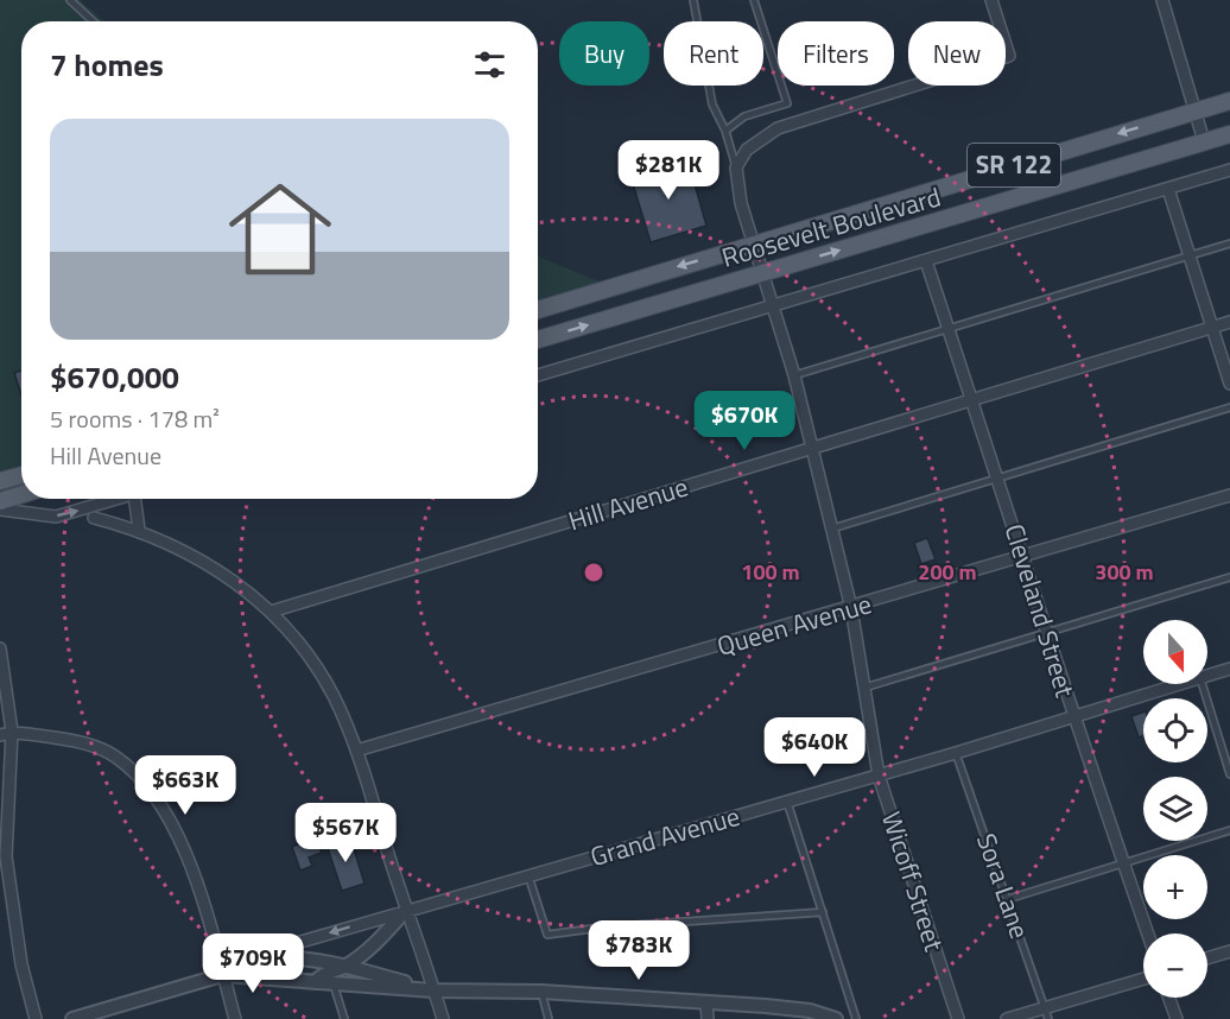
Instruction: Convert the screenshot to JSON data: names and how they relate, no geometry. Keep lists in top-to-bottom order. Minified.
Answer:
{"streets":{"main road":["SR 122","Roosevelt Boulevard"],"street":["Hill Avenue","Cleveland Street","Queen Avenue","Grand Avenue","Wicoff Street"],"lane":["Sora Lane"]},"crossings":[["Roosevelt Boulevard","Wicoff Street"],["Hill Avenue","Cleveland Street"],["Hill Avenue","Wicoff Street"],["Cleveland Street","Queen Avenue"],["Cleveland Street","Grand Avenue"],["Queen Avenue","Wicoff Street"],["Grand Avenue","Wicoff Street"],["Grand Avenue","Sora Lane"]],"north":"bottom","page":{"chip":["Buy","Rent","Filters","New"],"heading":"7 homes","list":[{"name":"$670,000","note":"5 rooms · 178 m² · Hill Avenue"}],"price":["$281K","$670K","$640K","$663K","$567K","$783K","$709K"],"map_buttons":["+","−"]},"rings":["100 m","200 m","300 m"]}
